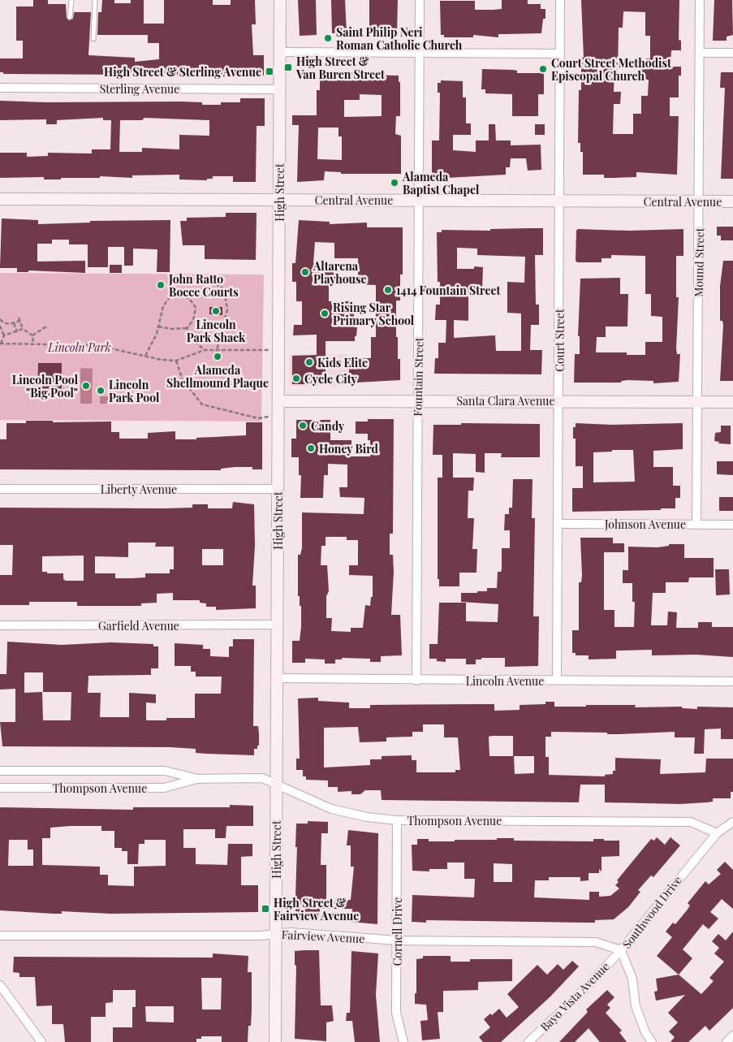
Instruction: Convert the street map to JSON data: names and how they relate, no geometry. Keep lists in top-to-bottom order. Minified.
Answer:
{"streets":{"street":["Sterling Avenue","High Street","Central Avenue","Mound Street","Court Street","Fountain Street","Santa Clara Avenue","Liberty Avenue","Johnson Avenue","Garfield Avenue","Lincoln Avenue","Thompson Avenue","Southwood Drive","Cornell Drive","Fairview Avenue","Bayo Vista Avenue"]},"crossings":[["Sterling Avenue","High Street"],["High Street","Central Avenue"],["High Street","Santa Clara Avenue"],["High Street","Liberty Avenue"],["High Street","Garfield Avenue"],["High Street","Lincoln Avenue"],["High Street","Thompson Avenue"],["High Street","Fairview Avenue"],["Central Avenue","Mound Street"],["Central Avenue","Court Street"],["Central Avenue","Fountain Street"],["Mound Street","Santa Clara Avenue"],["Mound Street","Johnson Avenue"],["Court Street","Santa Clara Avenue"],["Court Street","Johnson Avenue"],["Court Street","Lincoln Avenue"],["Fountain Street","Santa Clara Avenue"],["Fountain Street","Lincoln Avenue"],["Thompson Avenue","Southwood Drive"],["Thompson Avenue","Cornell Drive"],["Southwood Drive","Fairview Avenue"],["Southwood Drive","Bayo Vista Avenue"],["Cornell Drive","Fairview Avenue"],["Fairview Avenue","Bayo Vista Avenue"]],"parks":["Lincoln Park"],"places":{"other":["Saint Philip Neri Roman Catholic Church","Court Street Methodist Episcopal Church","Alameda Baptist Chapel","Altarena Playhouse","John Ratto Bocce Courts","1414 Fountain Street","Lincoln Park Shack","Rising Star Primary School","Alameda Shellmound Plaque","Kids Elite","Cycle City","Lincoln Pool \"Big Pool\"","Lincoln Park Pool","Candy","Honey Bird"],"transit":["High Street & Van Buren Street","High Street & Sterling Avenue","High Street & Fairview Avenue"]}}
